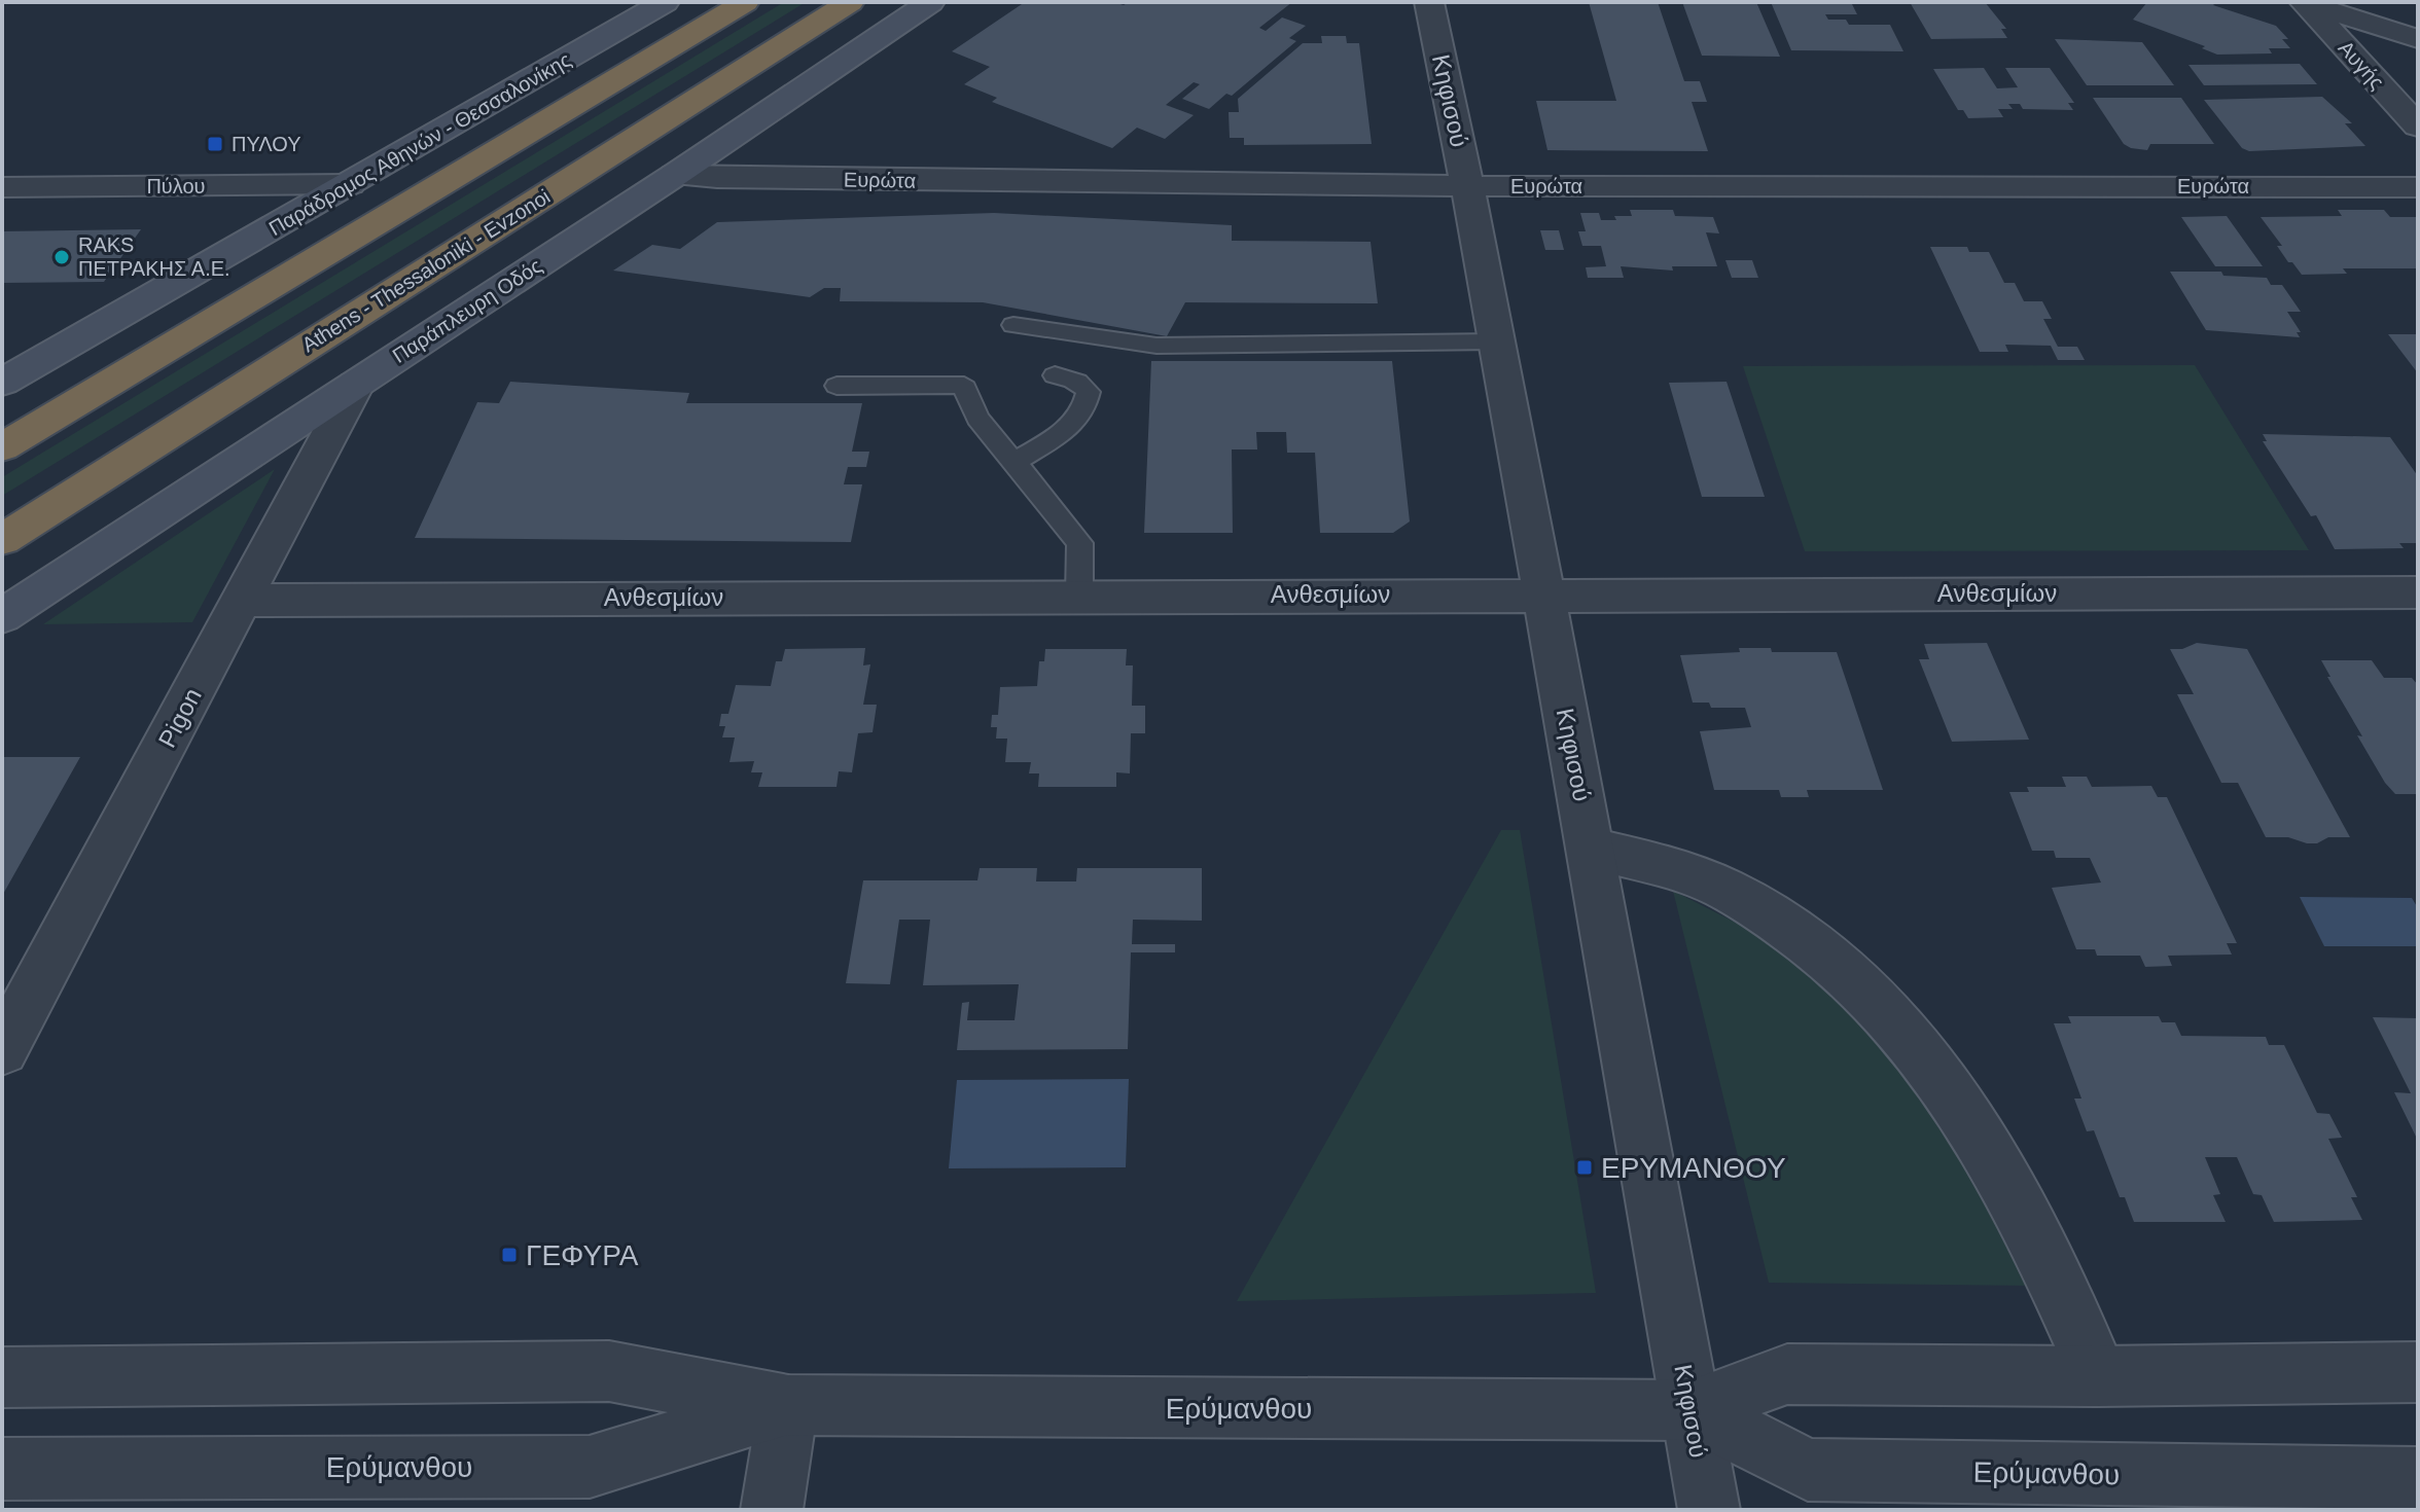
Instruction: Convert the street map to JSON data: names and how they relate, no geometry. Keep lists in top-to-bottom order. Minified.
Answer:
{"streets":{"highway":["Athens - Thessaloniki - Evzonoi"],"main road":["Παράδρομος Αθηνών - Θεσσαλονίκης","Παράπλευρη Οδός"],"street":["Αυγής","Κηφισού","Ευρώτα","Πύλου","Ανθεσμίων","Pigon","Ερύμανθου"]},"crossings":[["Κηφισού","Ευρώτα"],["Κηφισού","Ανθεσμίων"],["Κηφισού","Ερύμανθου"],["Παράδρομος Αθηνών - Θεσσαλονίκης","Πύλου"],["Ευρώτα","Παράπλευρη Οδός"],["Παράπλευρη Οδός","Pigon"],["Ανθεσμίων","Pigon"]],"places":{"transit":["ΠΥΛΟΥ","ΕΡΥΜΑΝΘΟΥ","ΓΕΦΥΡΑ"],"other":["RAKS ΠΕΤΡΑΚΗΣ Α.Ε."]}}
